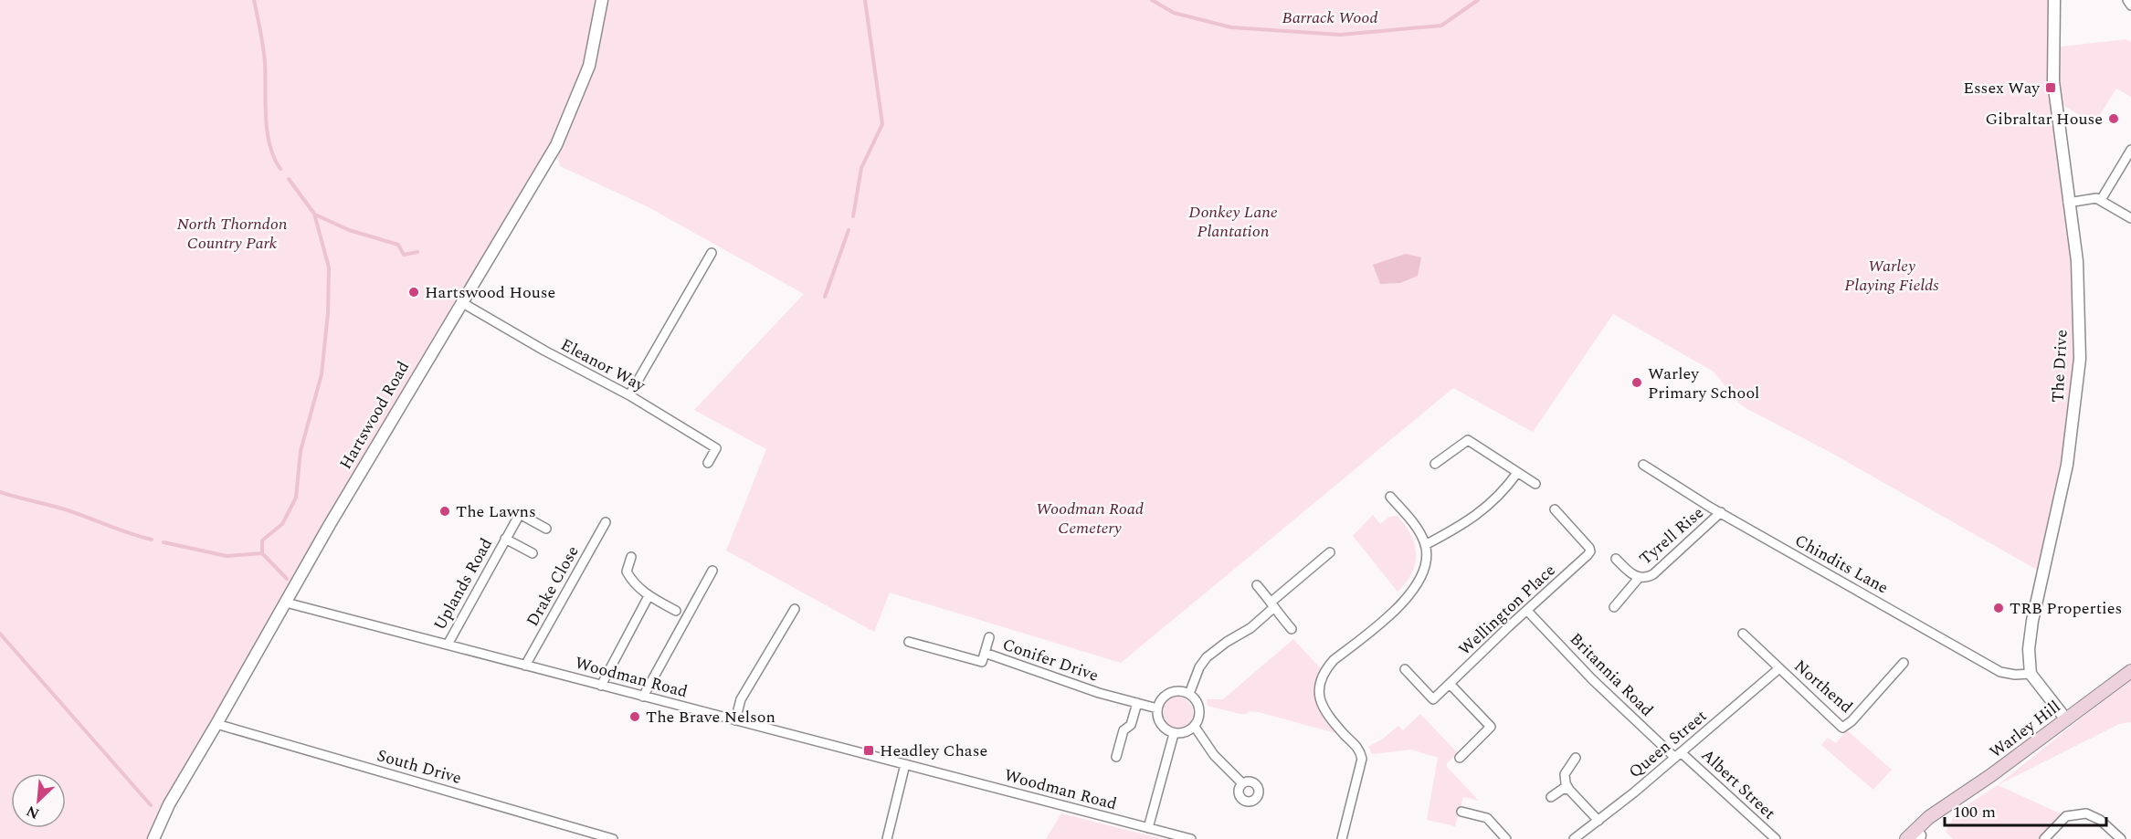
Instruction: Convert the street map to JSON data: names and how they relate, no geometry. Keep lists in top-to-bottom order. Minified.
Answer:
{"streets":{"main road":["Warley Hill"],"street":["Eleanor Way","The Drive","Hartswood Road","Tyrell Rise","Chindits Lane","Uplands Road","Drake Close","Wellington Place","Conifer Drive","Britannia Road","Woodman Road","Northend","Queen Street","South Drive","Albert Street"]},"crossings":[["Eleanor Way","Hartswood Road"],["The Drive","Chindits Lane"],["Hartswood Road","Woodman Road"],["Hartswood Road","South Drive"],["Tyrell Rise","Chindits Lane"],["Uplands Road","Woodman Road"],["Drake Close","Woodman Road"],["Wellington Place","Britannia Road"],["Britannia Road","Queen Street"],["Britannia Road","Albert Street"],["Northend","Queen Street"],["Queen Street","Albert Street"]],"parks":["Barrack Wood","Donkey Lane Plantation","North Thorndon Country Park","Warley Playing Fields","Woodman Road Cemetery"],"places":{"transit":["Essex Way","Headley Chase"],"other":["Gibraltar House","Hartswood House","Warley Primary School","The Lawns","TRB Properties","The Brave Nelson"]},"scale_bar":"100 m","north":"bottom left"}
